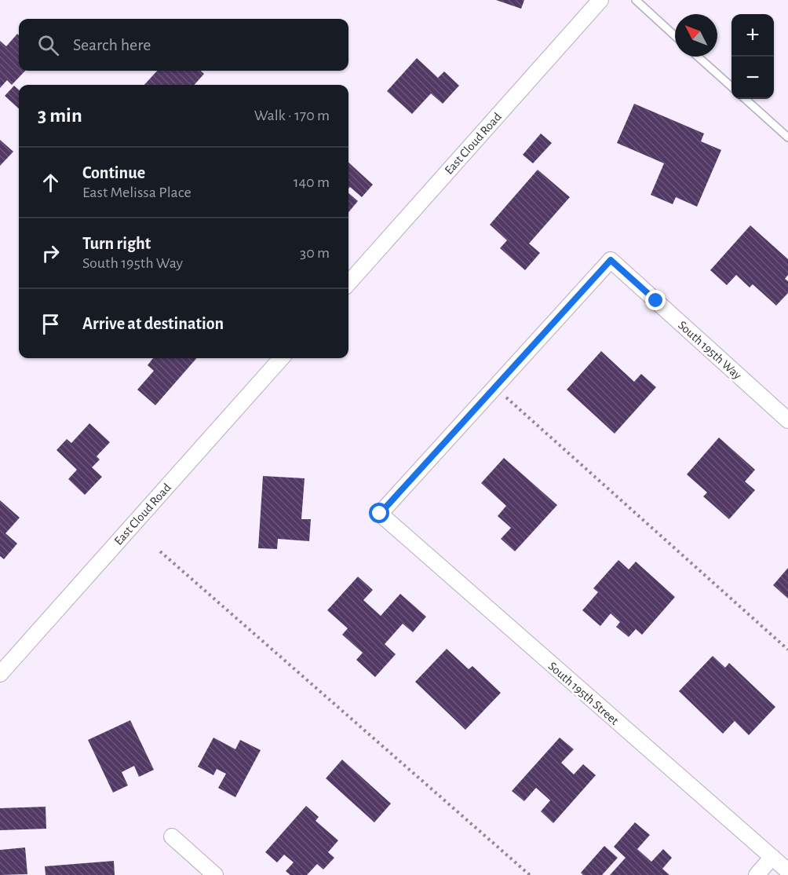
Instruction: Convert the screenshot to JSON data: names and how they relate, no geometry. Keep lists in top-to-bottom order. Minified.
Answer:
{"streets":{"street":["East Cloud Road","South 195th Way","South 195th Street"]},"crossings":[["South 195th Way","South 195th Street"]],"north":"top left","page":{"map_buttons":["+","−"],"search":"Search here","heading":["3 min","Walk · 170 m"],"list":[["Continue","East Melissa Place","140 m"],["Turn right","South 195th Way","30 m"],"Arrive at destination"]}}
